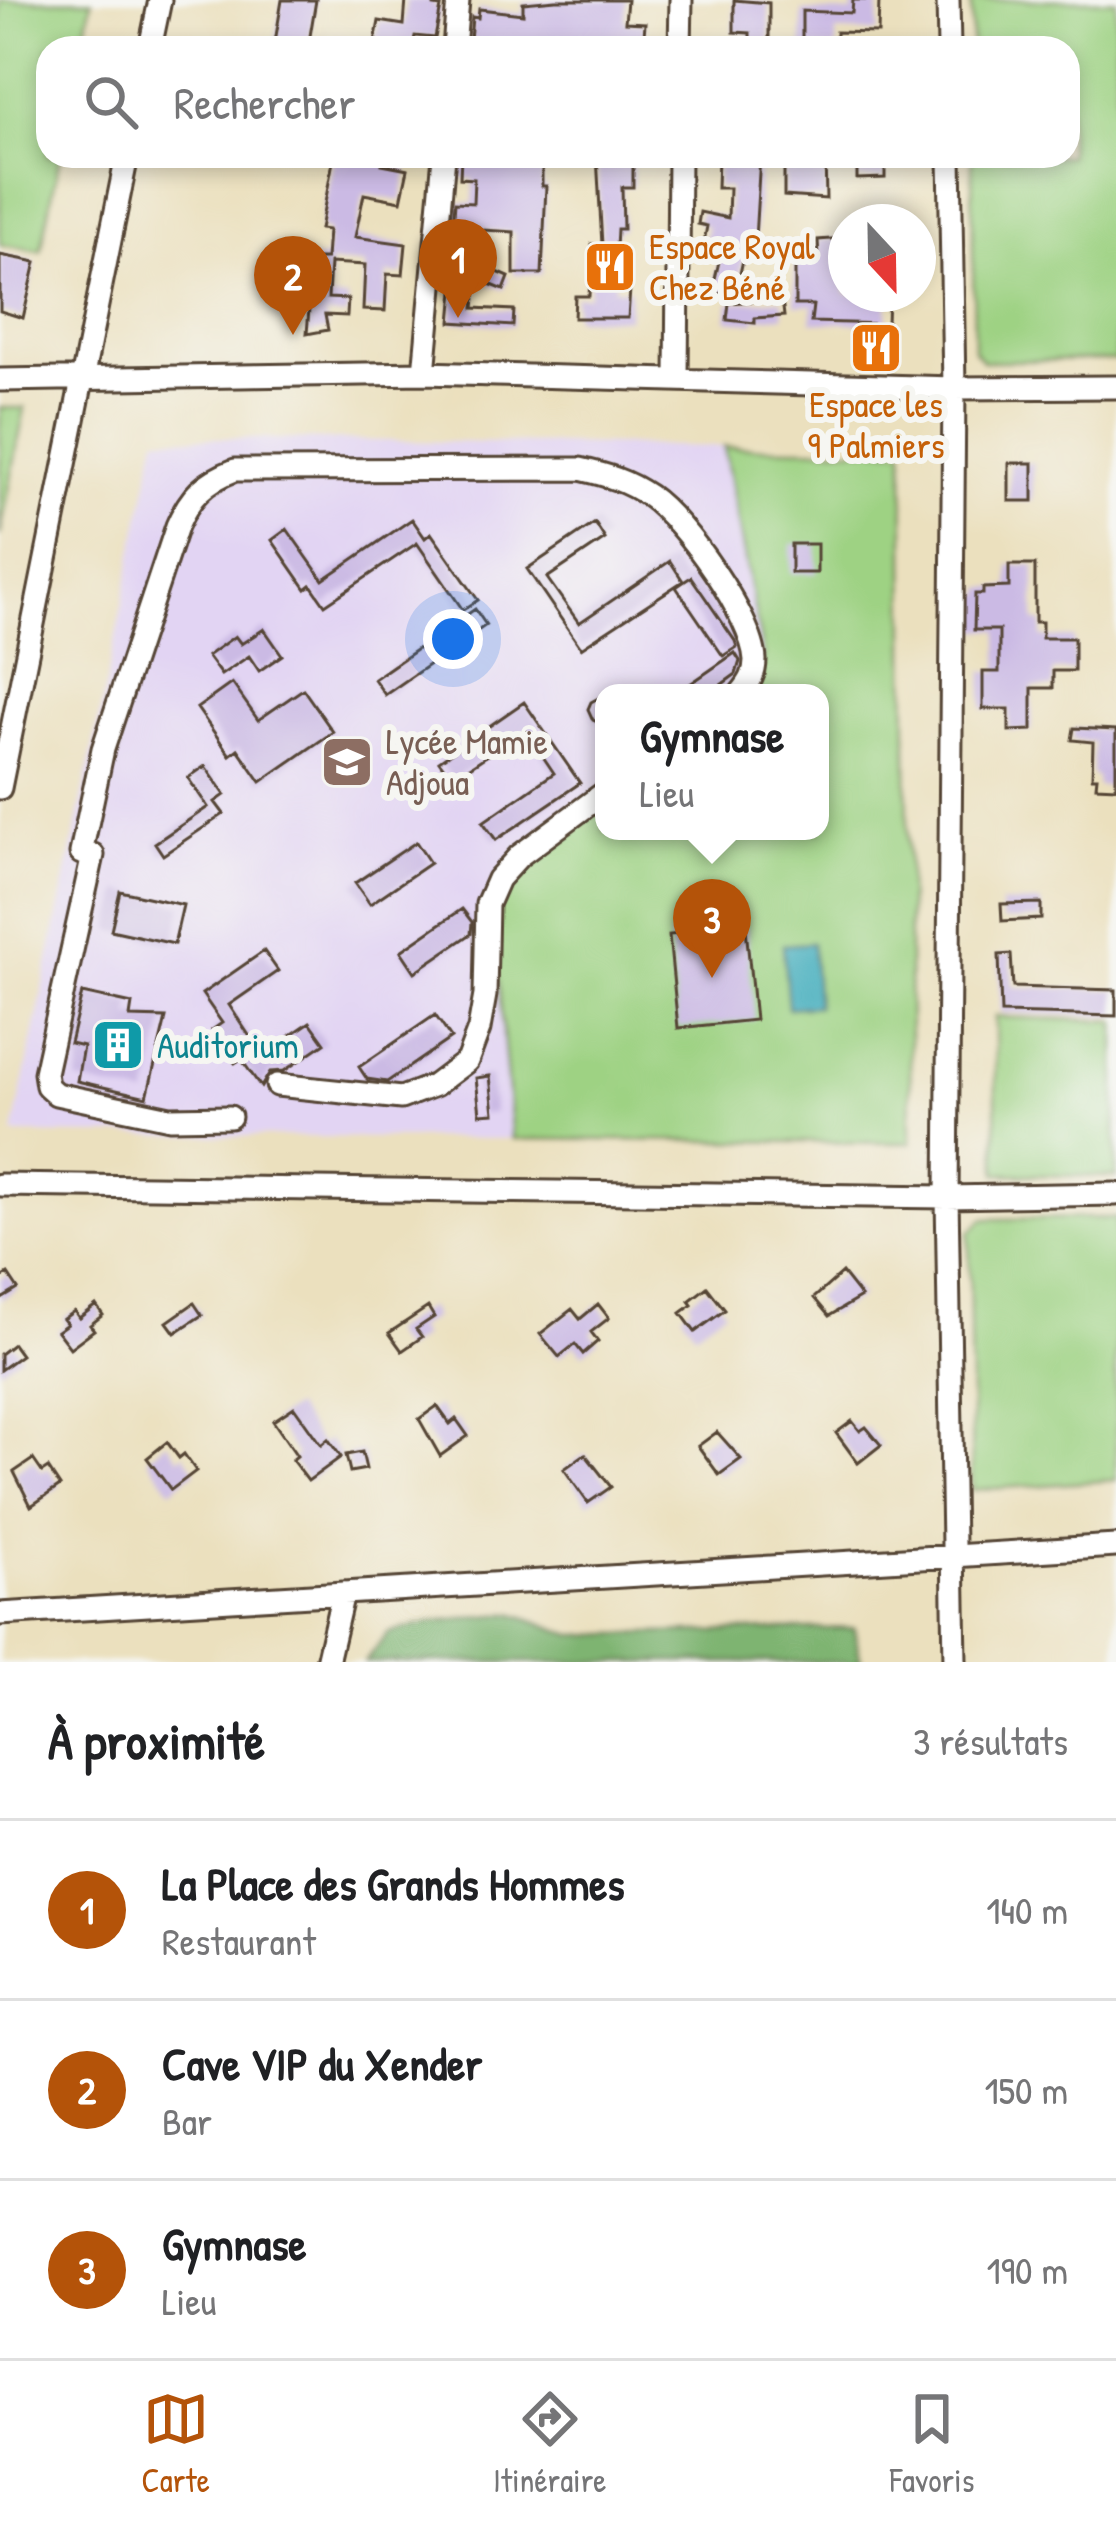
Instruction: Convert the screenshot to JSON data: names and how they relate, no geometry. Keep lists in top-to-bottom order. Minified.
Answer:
{"places":{"restaurant":["Espace Royal Chez Béné","Espace les 9 Palmiers"],"school or university":["Lycée Mamie Adjoua"],"building":["Auditorium"]},"north":"bottom","page":{"search":"Rechercher","pins":["1","2","3"],"popup":["Gymnase","Lieu"],"heading":["À proximité","3 résultats"],"list":[{"mark":"1","name":"La Place des Grands Hommes","note":"Restaurant","value":"140 m"},{"mark":"2","name":"Cave VIP du Xender","note":"Bar","value":"150 m"},{"mark":"3","name":"Gymnase","note":"Lieu","value":"190 m"}],"nav":["Carte","Itinéraire","Favoris"]}}
